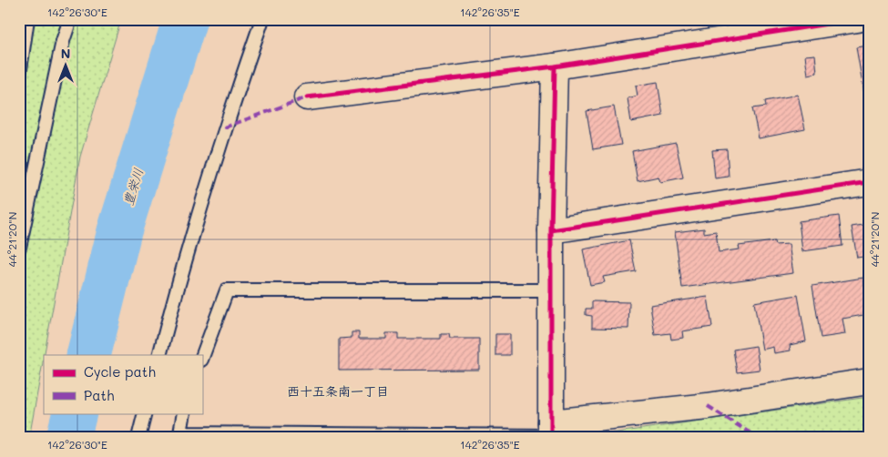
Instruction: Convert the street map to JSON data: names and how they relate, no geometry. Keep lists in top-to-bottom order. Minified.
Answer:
{"districts":["西十五条南一丁目"],"water":["豊栄川"],"legend":["Cycle path","Path"],"north":"top","coordinates":["142°26'30\"E","142°26'35\"E","44°21'20\"N"]}
